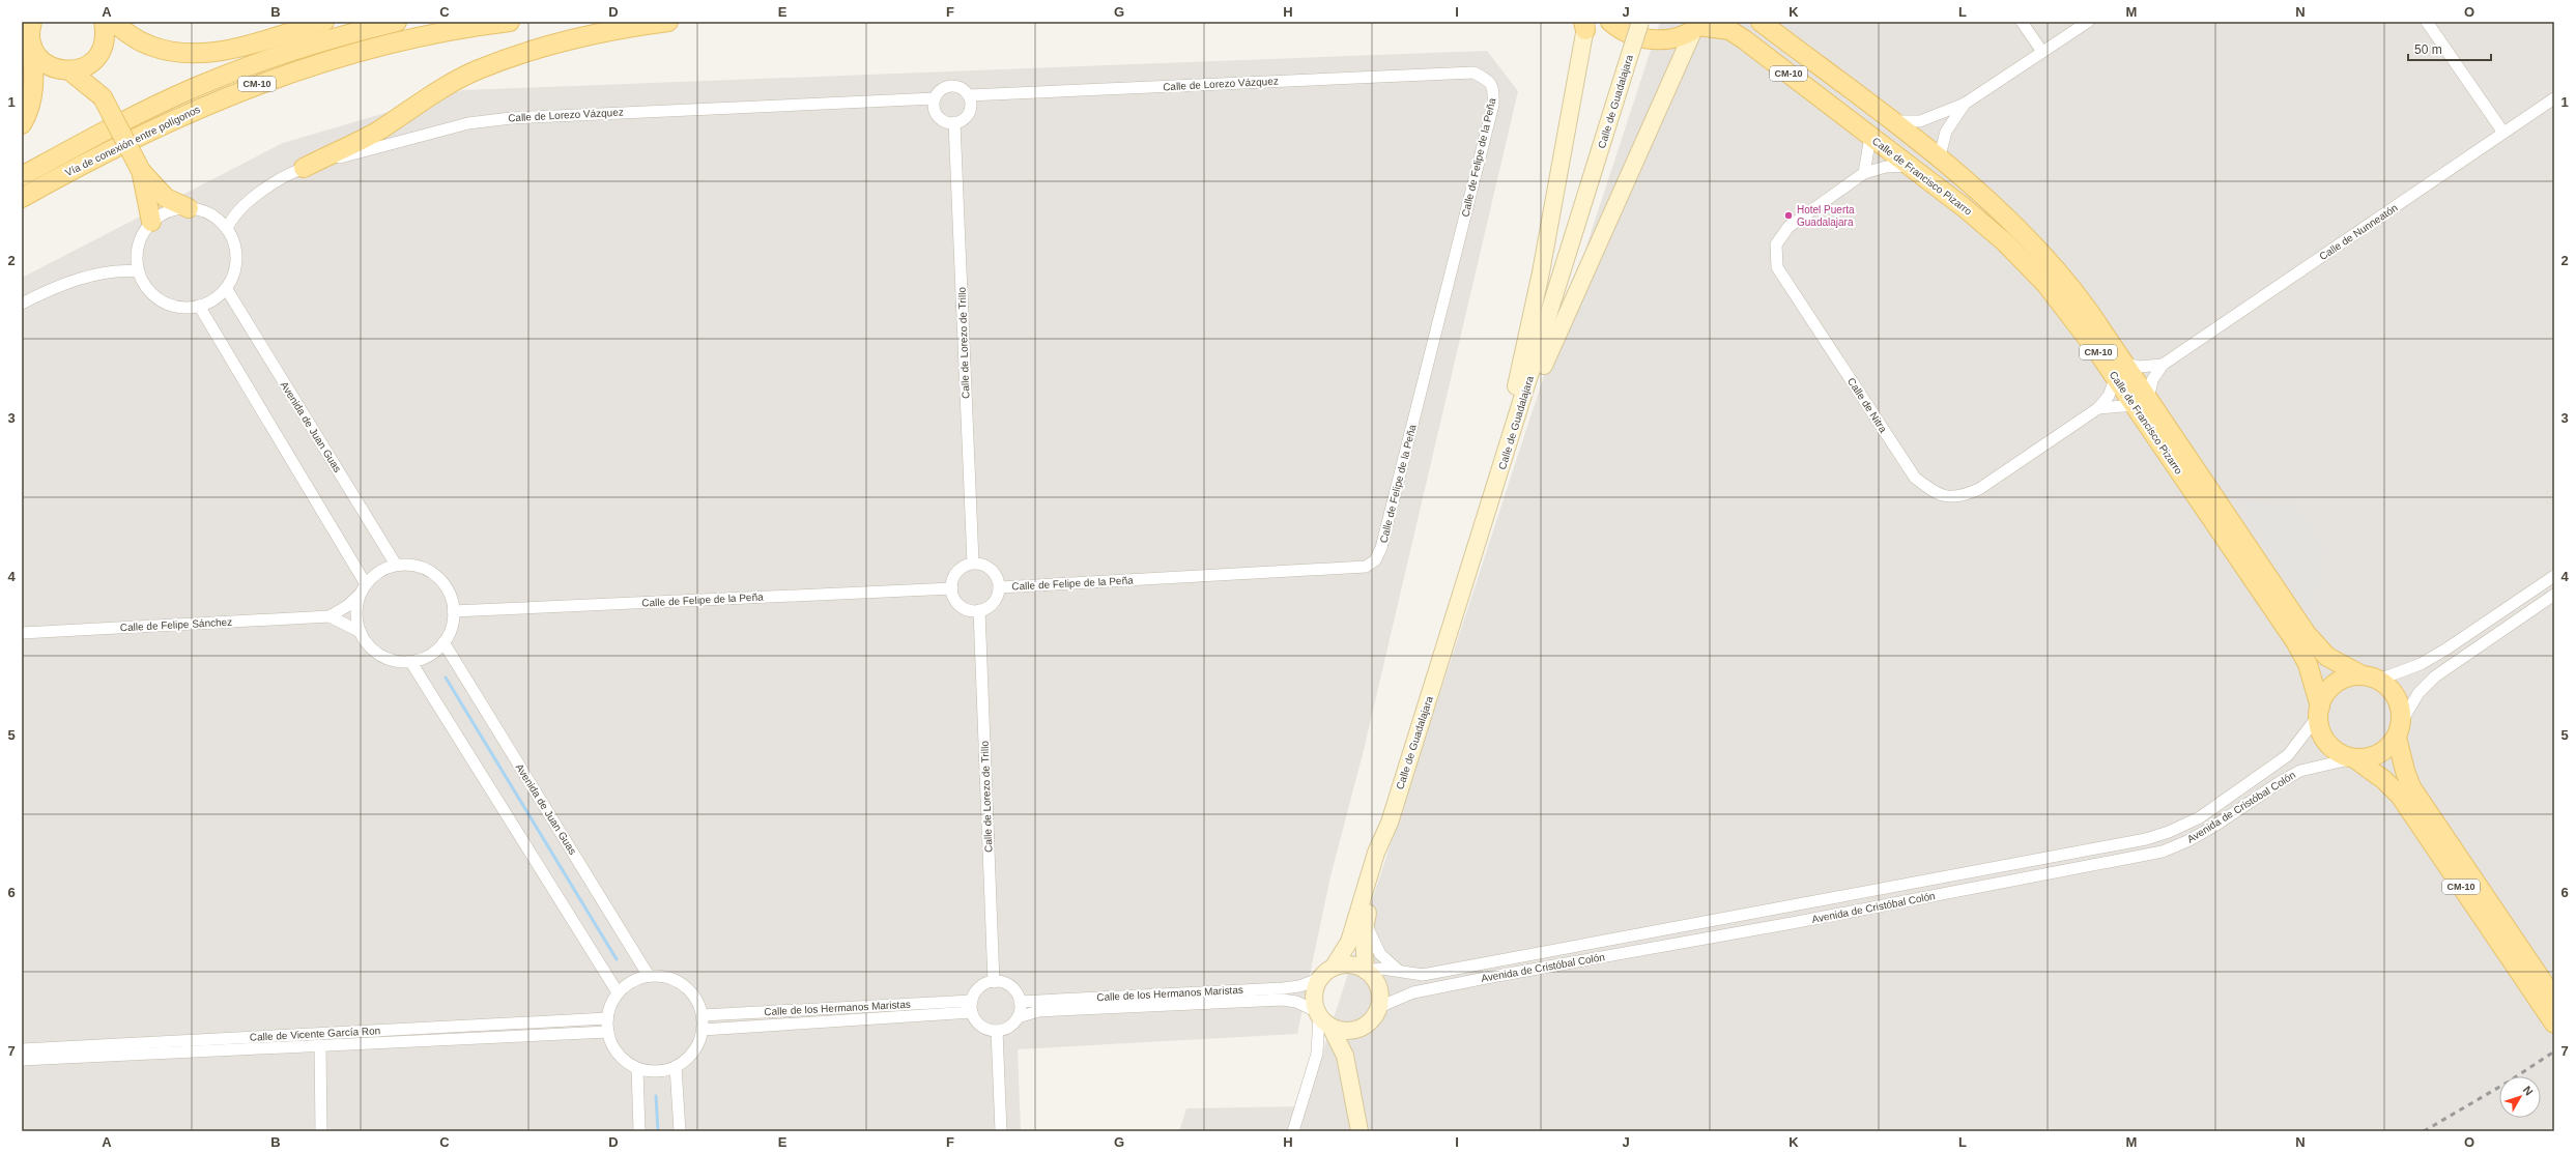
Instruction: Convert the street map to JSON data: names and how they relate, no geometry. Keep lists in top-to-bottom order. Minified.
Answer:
{"streets":{"main road":["CM-10","Calle de Guadalajara","Vía de conexión entre polígonos","Calle de Francisco Pizarro"],"street":["Calle de Lorezo Vázquez","Calle de Felipe de la Peña","Calle de Nunneatón","Calle de Lorezo de Trillo","Calle de Nitra","Avenida de Juan Guas","Calle de Felipe Sánchez","Avenida de Cristóbal Colón","Calle de los Hermanos Maristas","Calle de Vicente García Ron"]},"crossings":[["CM-10","Calle de Francisco Pizarro"],["CM-10","Avenida de Cristóbal Colón"],["Calle de Lorezo Vázquez","Calle de Felipe de la Peña"],["Calle de Lorezo Vázquez","Calle de Lorezo de Trillo"],["Calle de Lorezo Vázquez","Avenida de Juan Guas"],["Calle de Guadalajara","Avenida de Cristóbal Colón"],["Calle de Guadalajara","Calle de los Hermanos Maristas"],["Calle de Felipe de la Peña","Calle de Lorezo de Trillo"],["Calle de Felipe de la Peña","Avenida de Juan Guas"],["Calle de Francisco Pizarro","Calle de Nunneatón"],["Calle de Francisco Pizarro","Calle de Nitra"],["Calle de Francisco Pizarro","Avenida de Cristóbal Colón"],["Calle de Nunneatón","Calle de Nitra"],["Calle de Lorezo de Trillo","Calle de los Hermanos Maristas"],["Avenida de Juan Guas","Calle de los Hermanos Maristas"],["Avenida de Juan Guas","Calle de Vicente García Ron"],["Avenida de Cristóbal Colón","Calle de los Hermanos Maristas"],["Calle de los Hermanos Maristas","Calle de Vicente García Ron"]],"places":["Hotel Puerta Guadalajara"],"scale_bar":"50 m","north":"top right","grid":{"columns":["A","B","C","D","E","F","G","H","I","J","K","L","M","N","O"],"rows":["1","2","3","4","5","6","7"]}}
